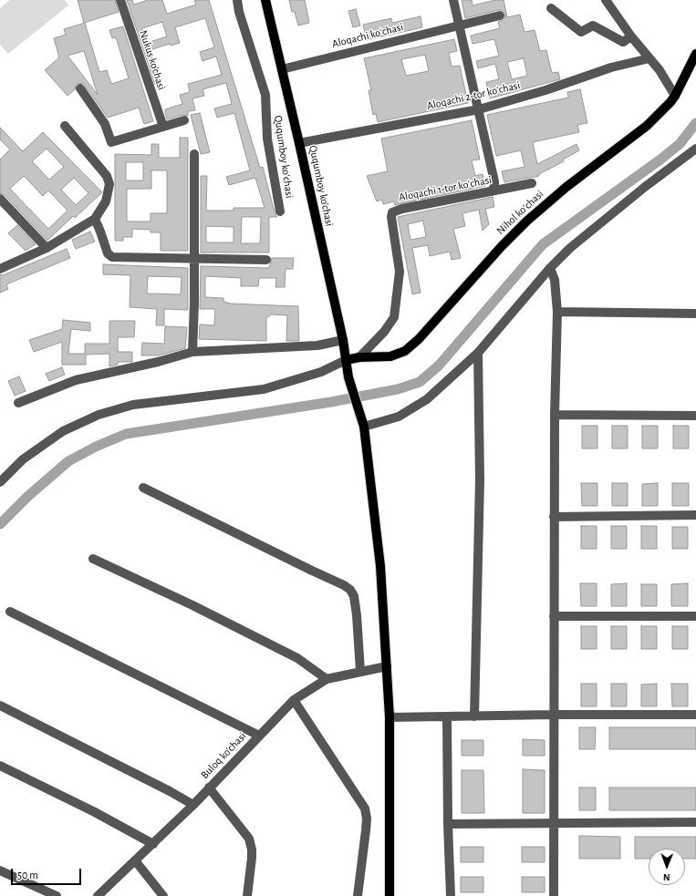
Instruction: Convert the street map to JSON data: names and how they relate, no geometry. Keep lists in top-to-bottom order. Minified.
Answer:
{"streets":{"main road":["Ququmboy ko'chasi","Nihol koʻchasi"],"street":["Aloqachi koʻchasi","Nukus ko'chasi","Aloqachi 2-tor koʻchasi","Ququmboy koʻchasi","Aloqachi 1-tor koʻchasi","Buloq ko'chasi"]},"crossings":[["Aloqachi koʻchasi","Ququmboy ko'chasi"],["Aloqachi 2-tor koʻchasi","Ququmboy ko'chasi"],["Ququmboy ko'chasi","Nihol koʻchasi"],["Ququmboy ko'chasi","Buloq ko'chasi"],["Aloqachi 1-tor koʻchasi","Nihol koʻchasi"]],"scale_bar":"50 m","north":"bottom"}
